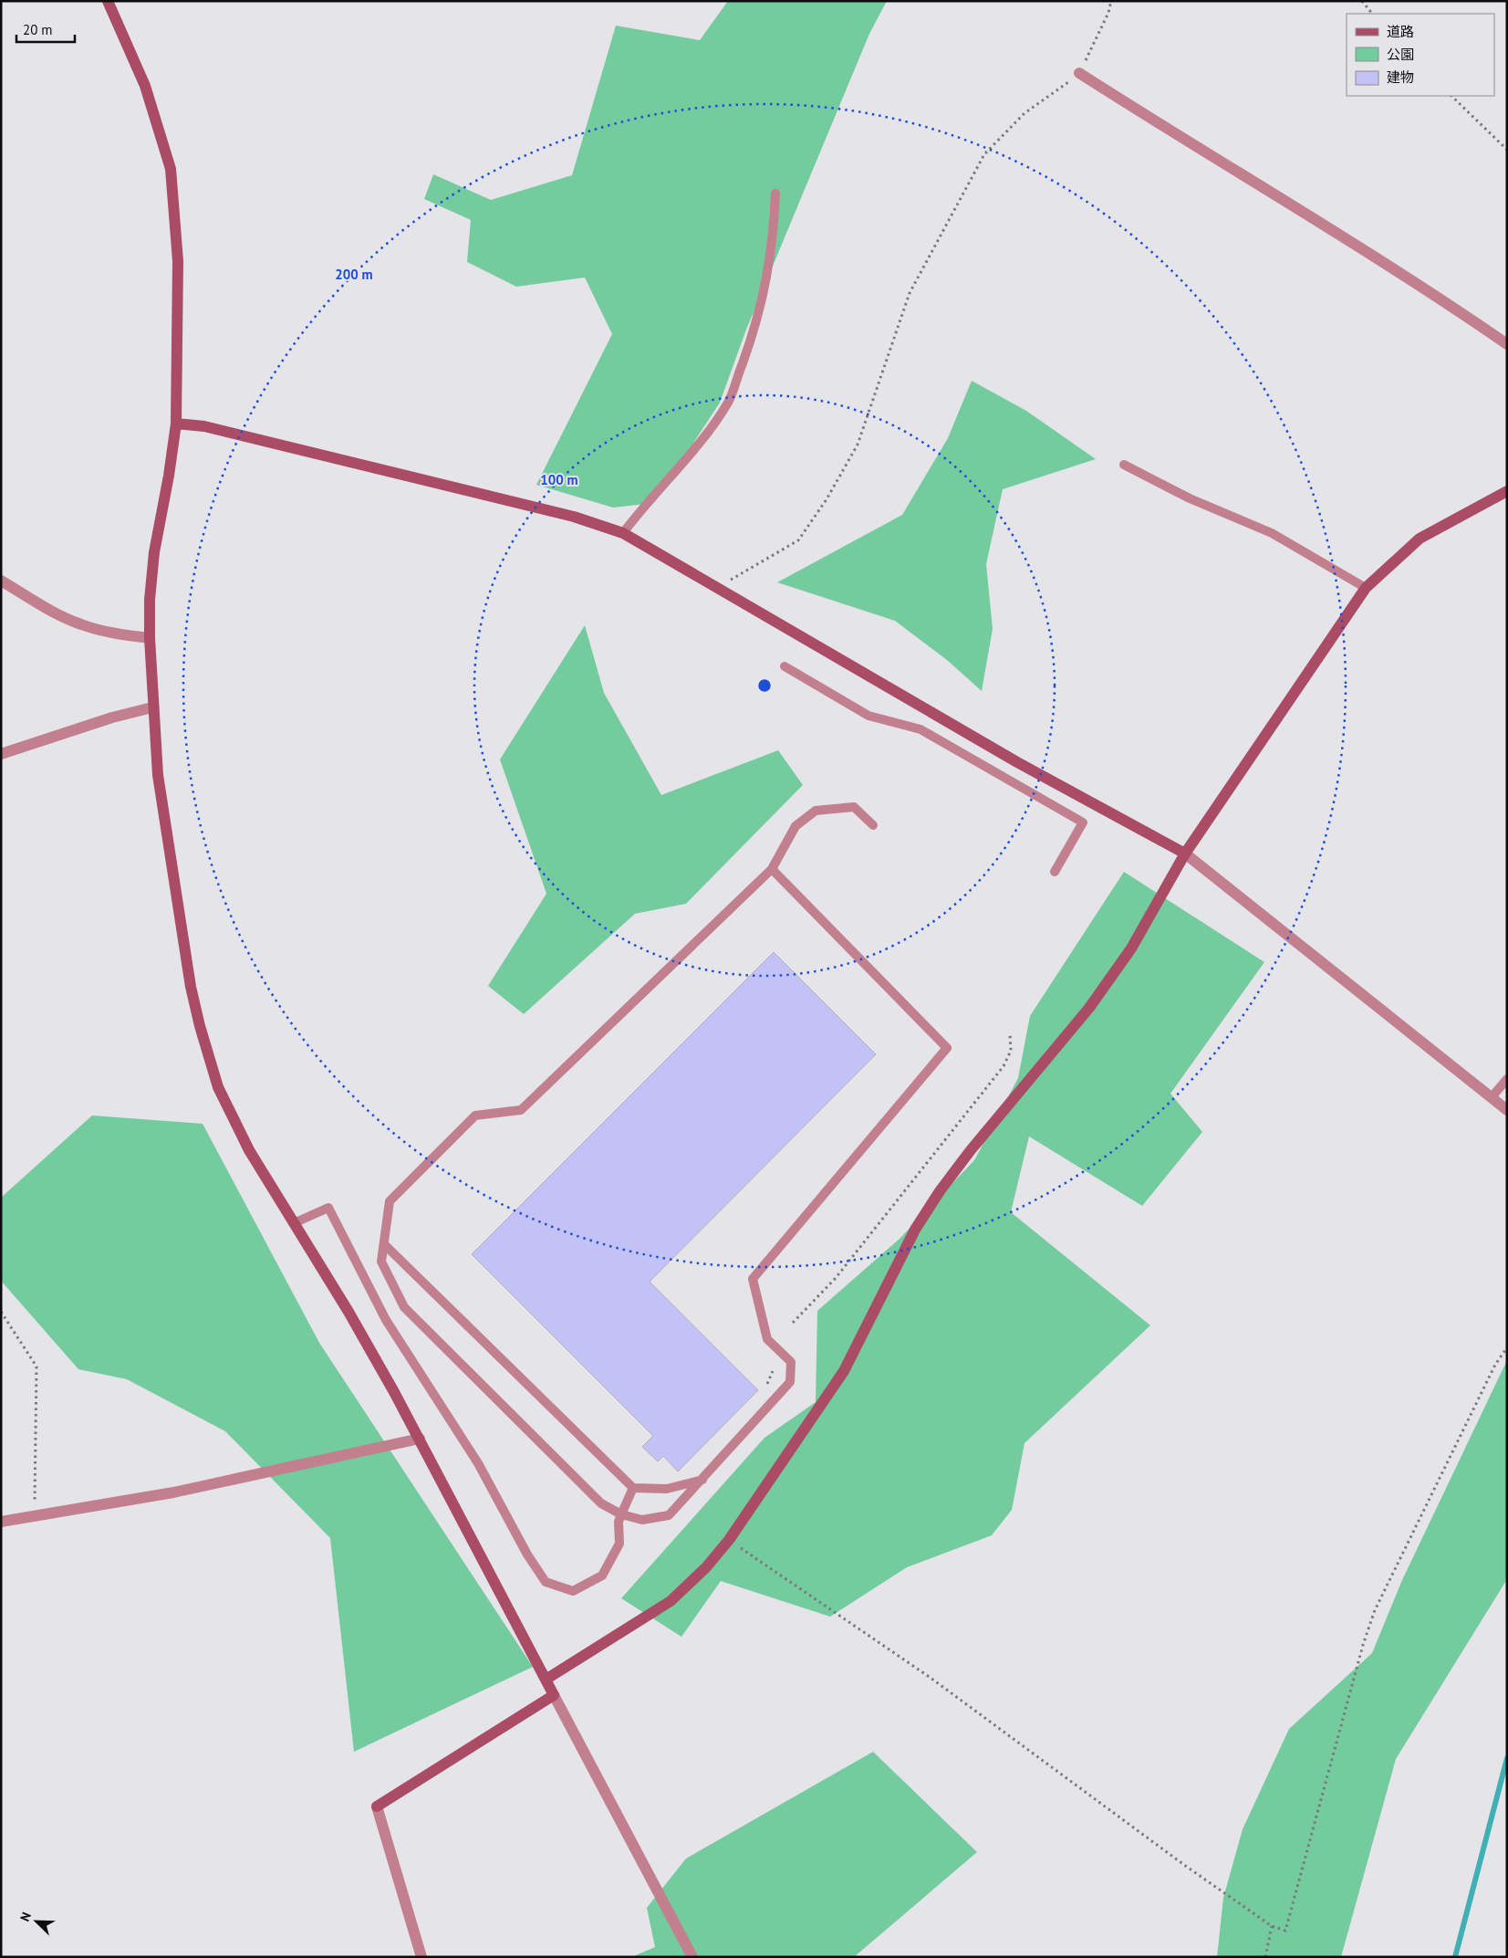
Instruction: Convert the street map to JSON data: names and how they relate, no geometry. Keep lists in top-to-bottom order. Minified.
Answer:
{"legend":["道路","公園","建物"],"scale_bar":"20 m","north":"top left","rings":["200 m","100 m"]}
